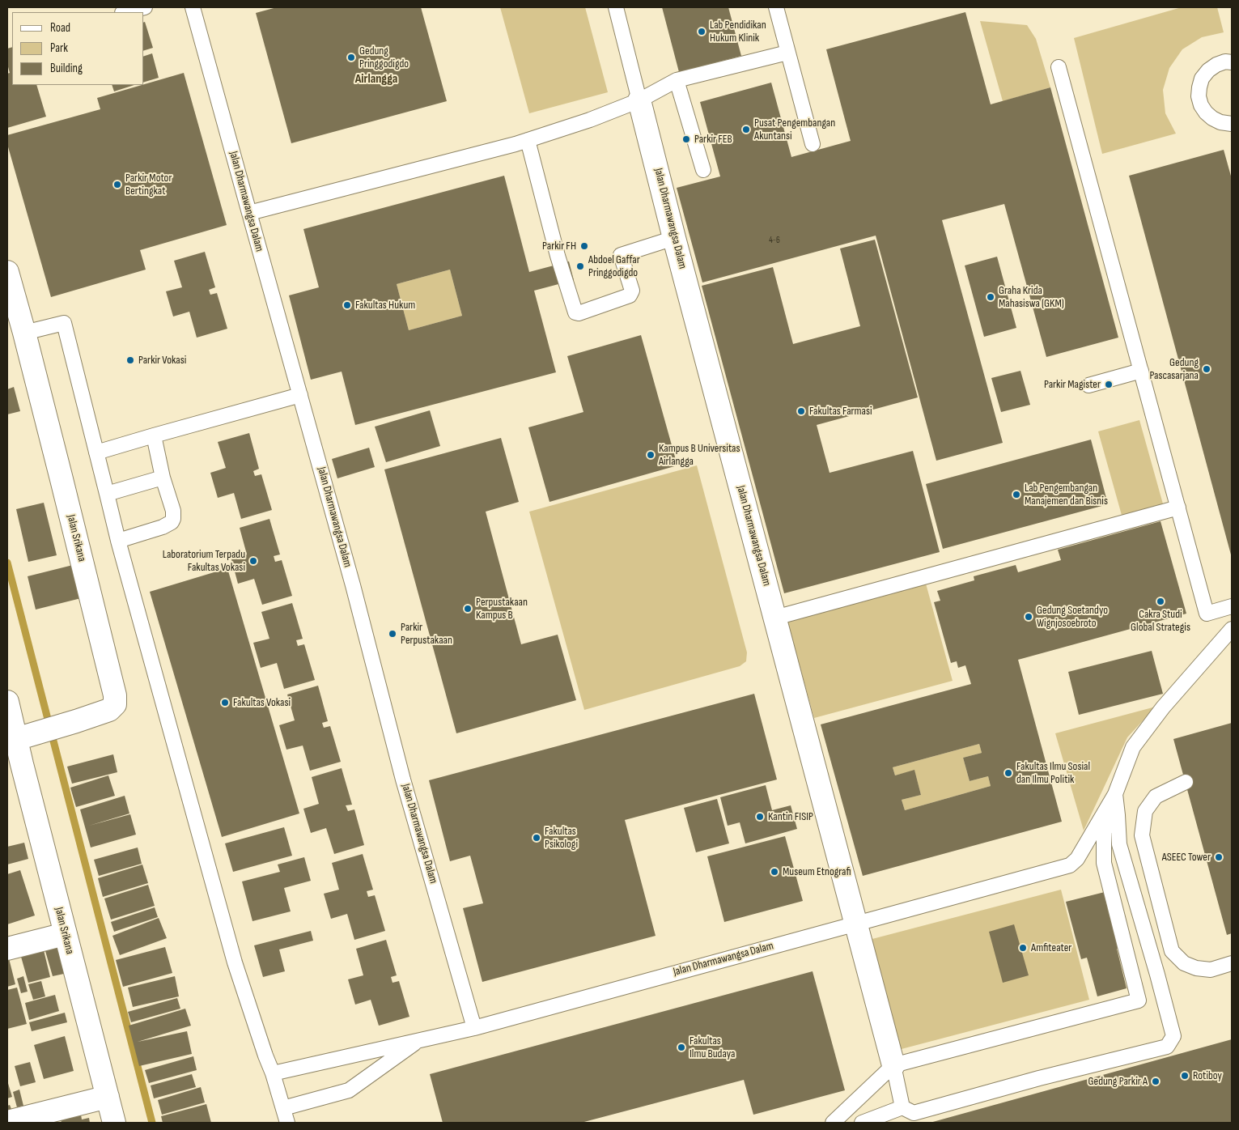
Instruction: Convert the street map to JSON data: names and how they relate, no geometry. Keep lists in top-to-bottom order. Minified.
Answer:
{"streets":{"street":["Jalan Dharmawangsa Dalam","Jalan Srikana"]},"districts":["Airlangga"],"places":["Lab Pendidikan Hukum Klinik","Gedung Pringgodigdo","Pusat Pengembangan Akuntansi","Parkir FEB","Parkir Motor Bertingkat","Parkir FH","Abdoel Gaffar Pringgodigdo","Graha Krida Mahasiswa (GKM)","Fakultas Hukum","Parkir Vokasi","Gedung Pascasarjana","Parkir Magister","Fakultas Farmasi","Kampus B Universitas Airlangga","Lab Pengembangan Manajemen dan Bisnis","Laboratorium Terpadu Fakultas Vokasi","Cakra Studi Global Strategis","Perpustakaan Kampus B","Gedung Soetandyo Wignjosoebroto","Parkir Perpustakaan","Fakultas Vokasi","Fakultas Ilmu Sosial dan Ilmu Politik","Kantin FISIP","Fakultas Psikologi","ASEEC Tower","Museum Etnografi","Amfiteater","Fakultas Ilmu Budaya","Rotiboy","Gedung Parkir A"],"house_numbers":["4-6"],"legend":["Road","Park","Building"]}
